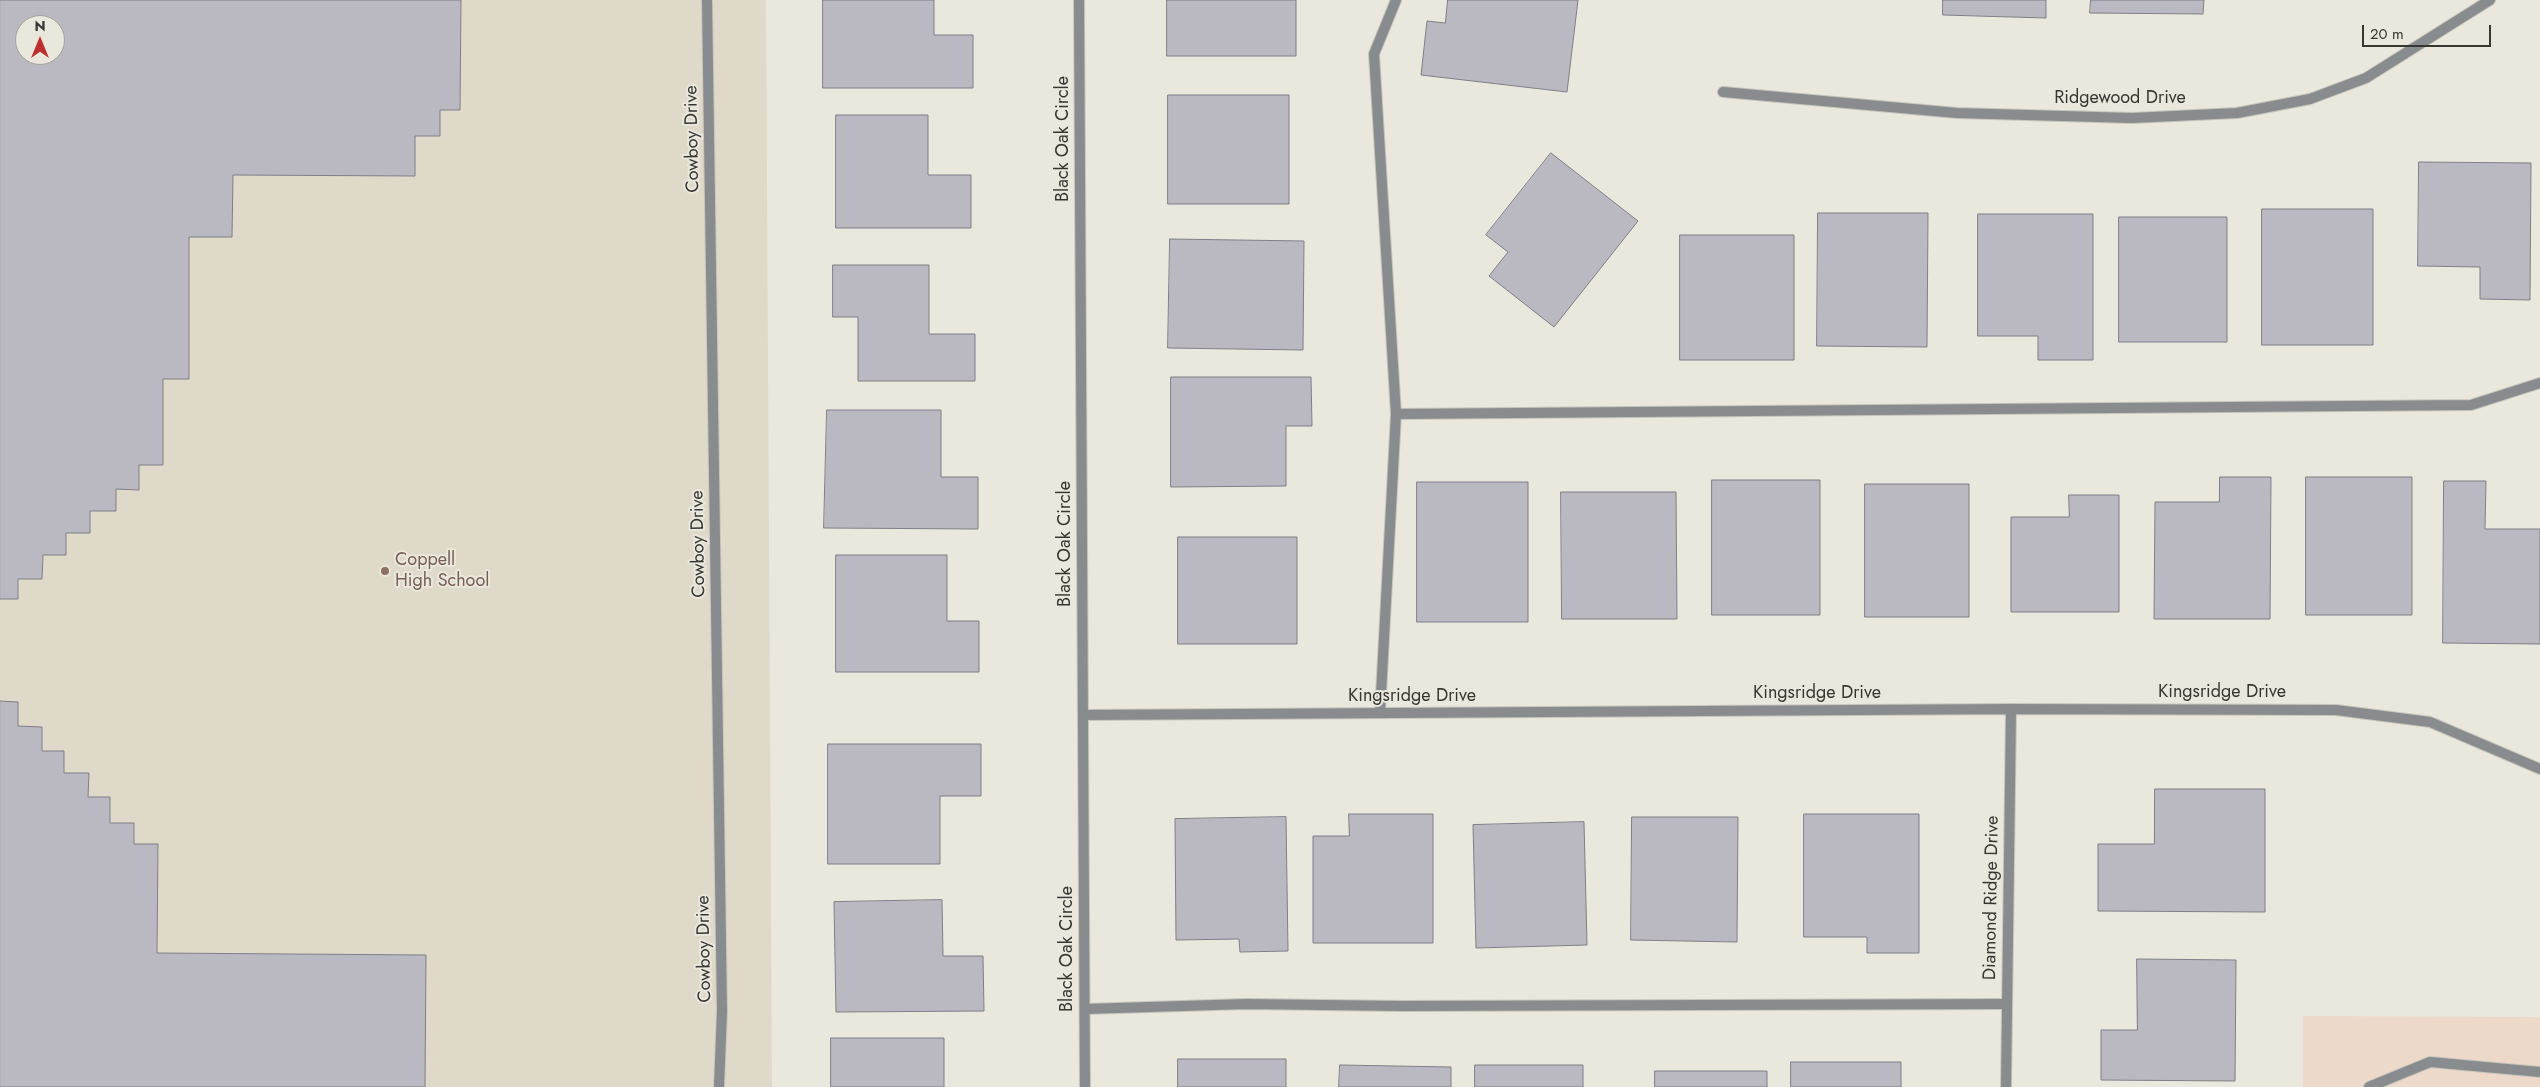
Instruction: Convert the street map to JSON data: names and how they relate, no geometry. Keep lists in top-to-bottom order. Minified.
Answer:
{"streets":{"street":["Ridgewood Drive","Cowboy Drive","Black Oak Circle","Kingsridge Drive","Diamond Ridge Drive"]},"crossings":[["Black Oak Circle","Kingsridge Drive"],["Kingsridge Drive","Diamond Ridge Drive"]],"places":["Coppell High School"],"scale_bar":"20 m","north":"top"}
